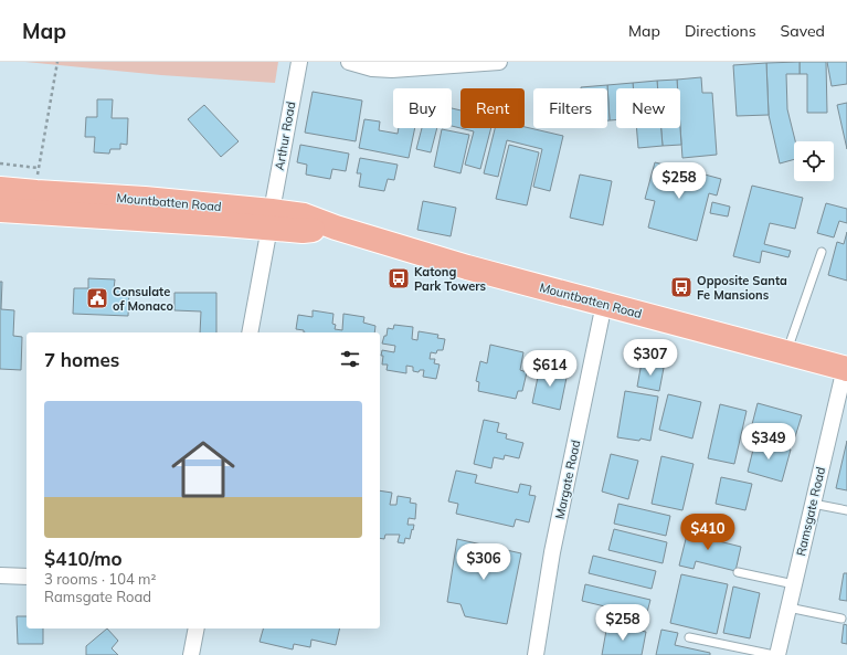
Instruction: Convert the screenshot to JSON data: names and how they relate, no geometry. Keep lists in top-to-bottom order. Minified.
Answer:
{"streets":{"main road":["Mountbatten Road"],"street":["Arthur Road","Margate Road","Ramsgate Road"]},"crossings":[["Arthur Road","Mountbatten Road"],["Mountbatten Road","Margate Road"],["Mountbatten Road","Ramsgate Road"]],"places":{"bus stop":["Katong Park Towers","Opposite Santa Fe Mansions"],"public building":["Consulate of Monaco"]},"page":{"header":"Map","nav":["Map","Directions","Saved"],"chip":["Buy","Rent","Filters","New"],"price":["$258","$307","$614","$349","$410","$306","$258"],"heading":"7 homes","list":[{"name":"$410/mo","note":"3 rooms · 104 m² · Ramsgate Road"}]}}
